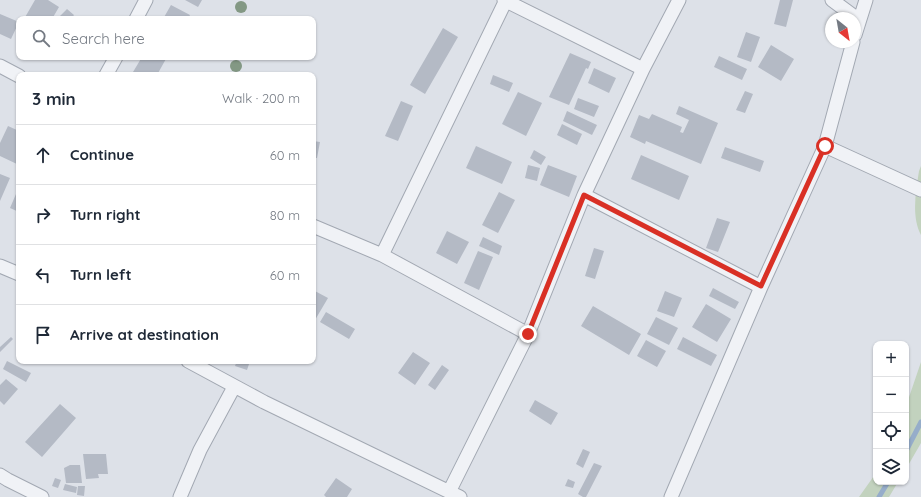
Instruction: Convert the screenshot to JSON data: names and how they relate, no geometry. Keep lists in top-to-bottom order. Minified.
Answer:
{"north":"bottom right","page":{"search":"Search here","heading":["3 min","Walk · 200 m"],"list":[["Continue","60 m"],["Turn right","80 m"],["Turn left","60 m"],"Arrive at destination"],"map_buttons":["+","−"]}}
